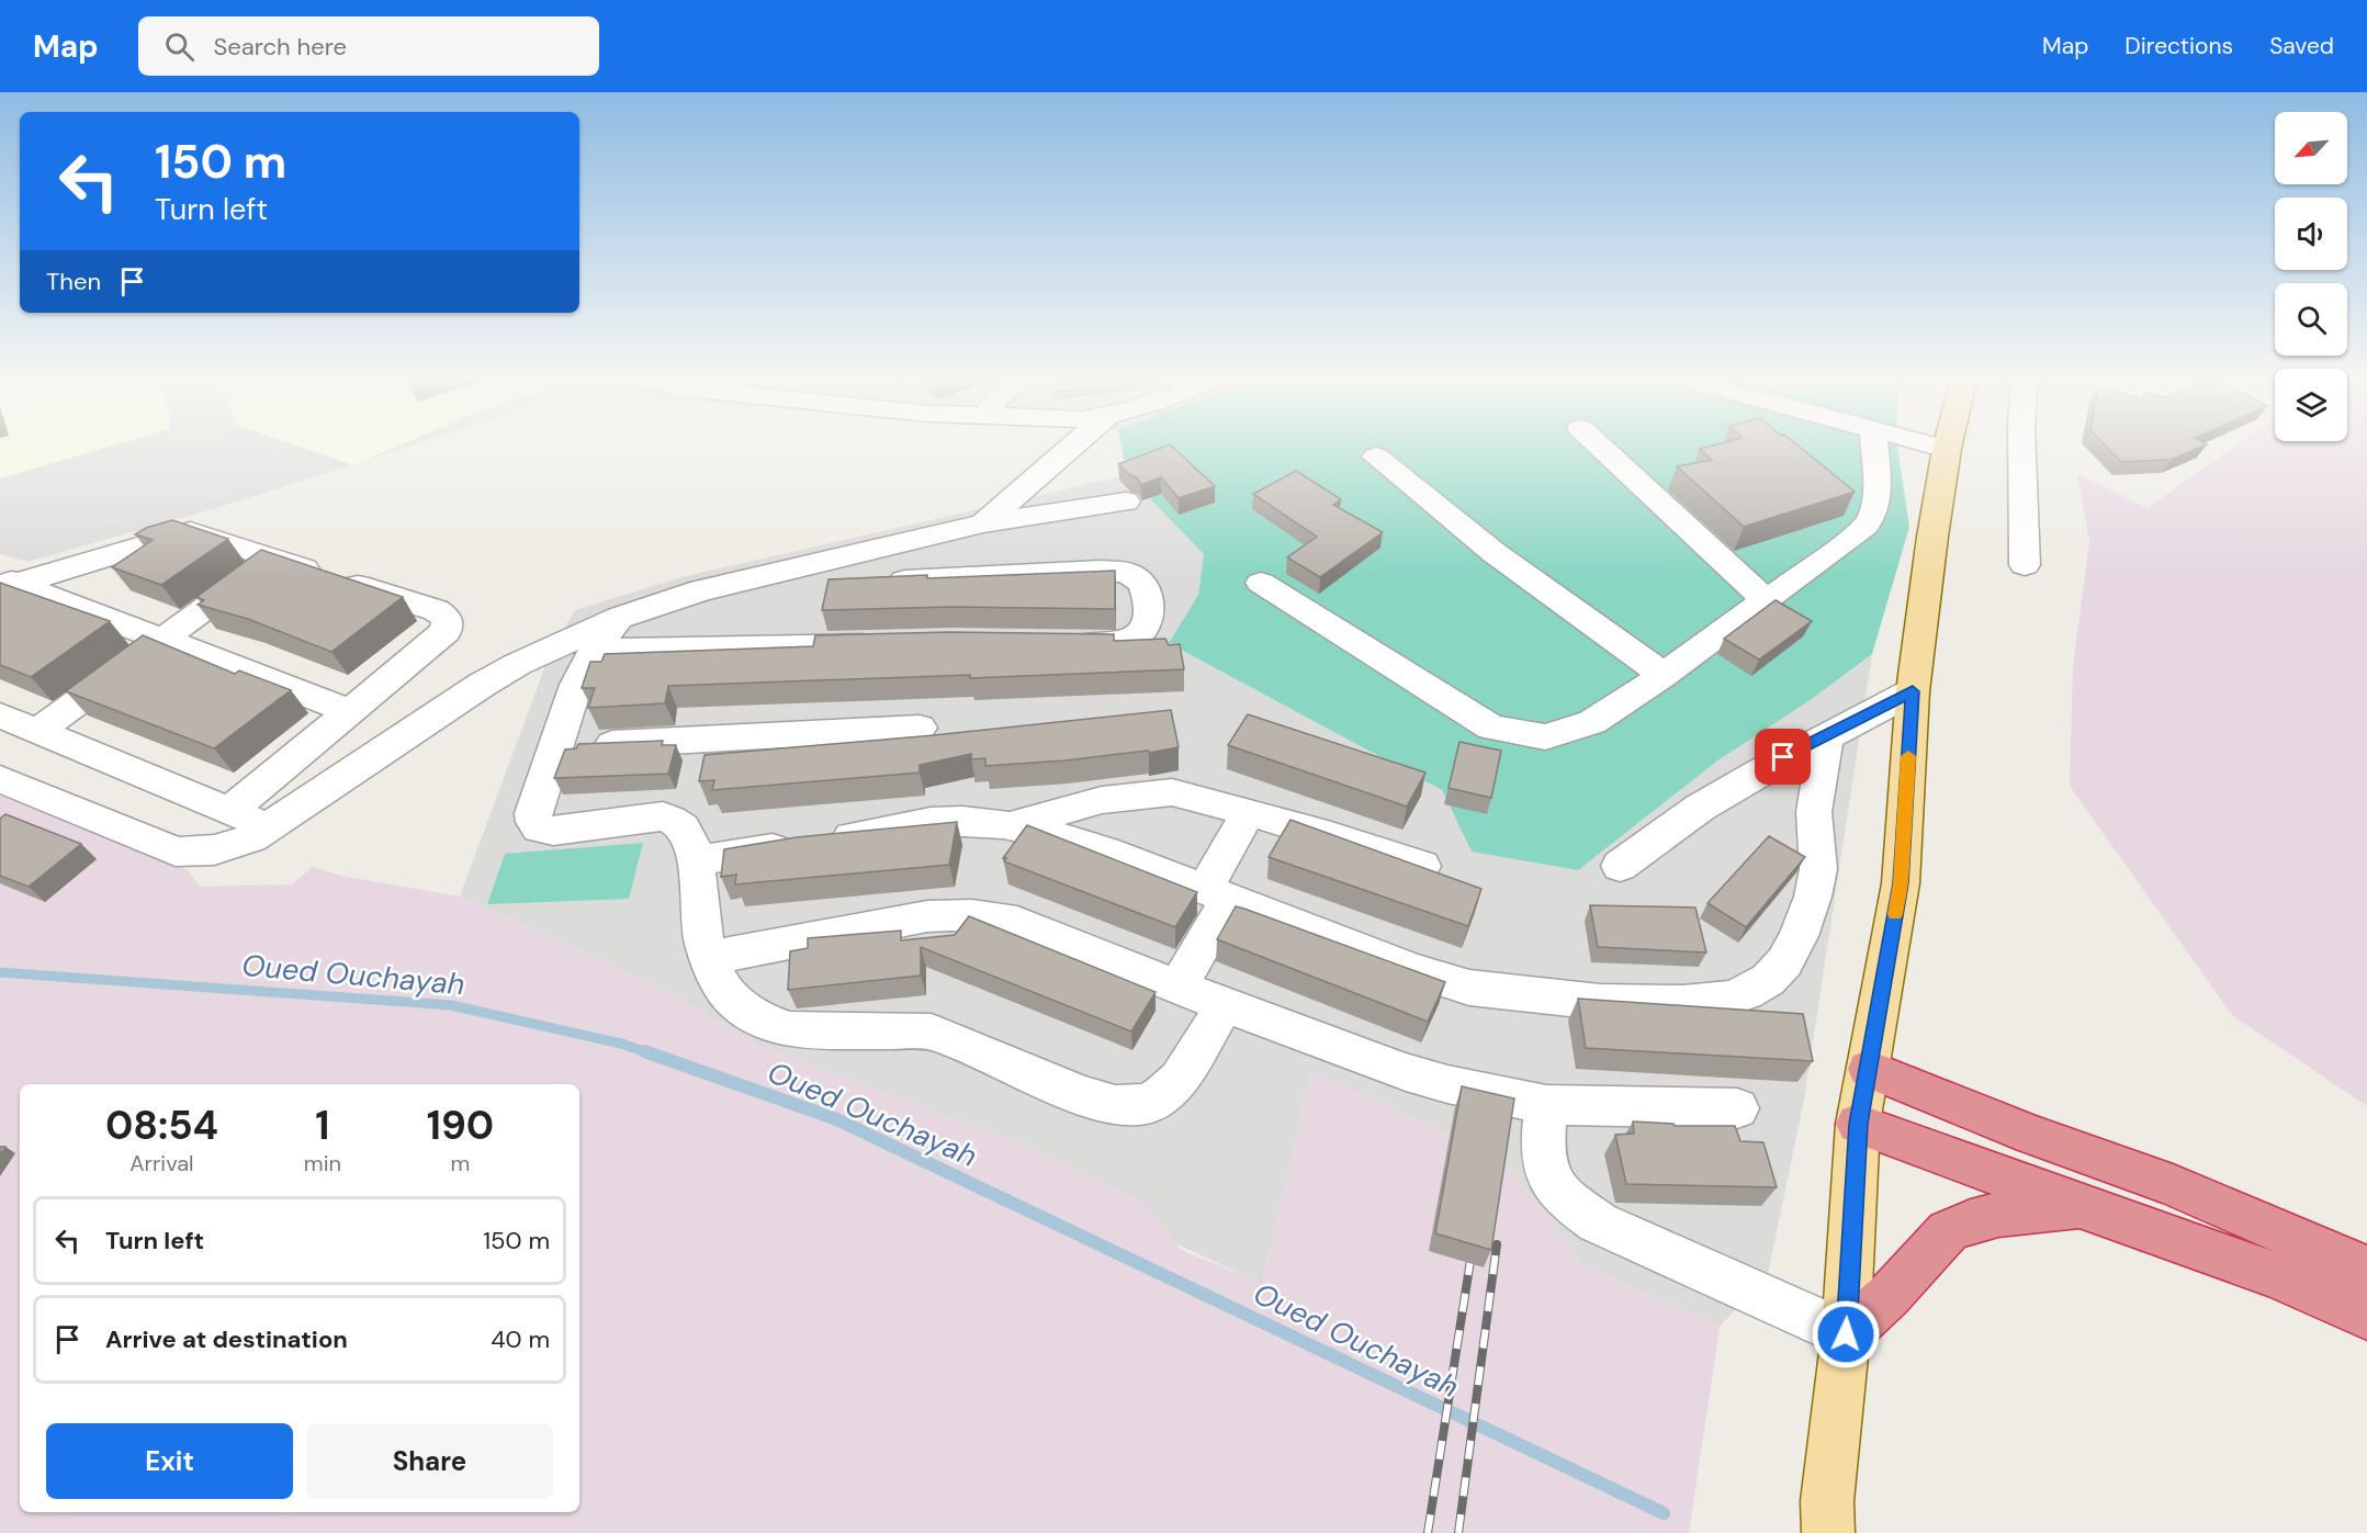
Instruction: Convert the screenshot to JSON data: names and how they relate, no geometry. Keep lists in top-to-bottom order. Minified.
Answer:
{"water":["Oued Ouchayah"],"north":"bottom left","page":{"header":"Map","search":"Search here","nav":["Map","Directions","Saved"],"turn":["150 m","Turn left"],"then":"Then","eta":["08:54","Arrival","1","min","190","m"],"list":[{"name":"Turn left","value":"150 m"},{"name":"Arrive at destination","value":"40 m"}],"buttons":["Exit","Share"]}}
